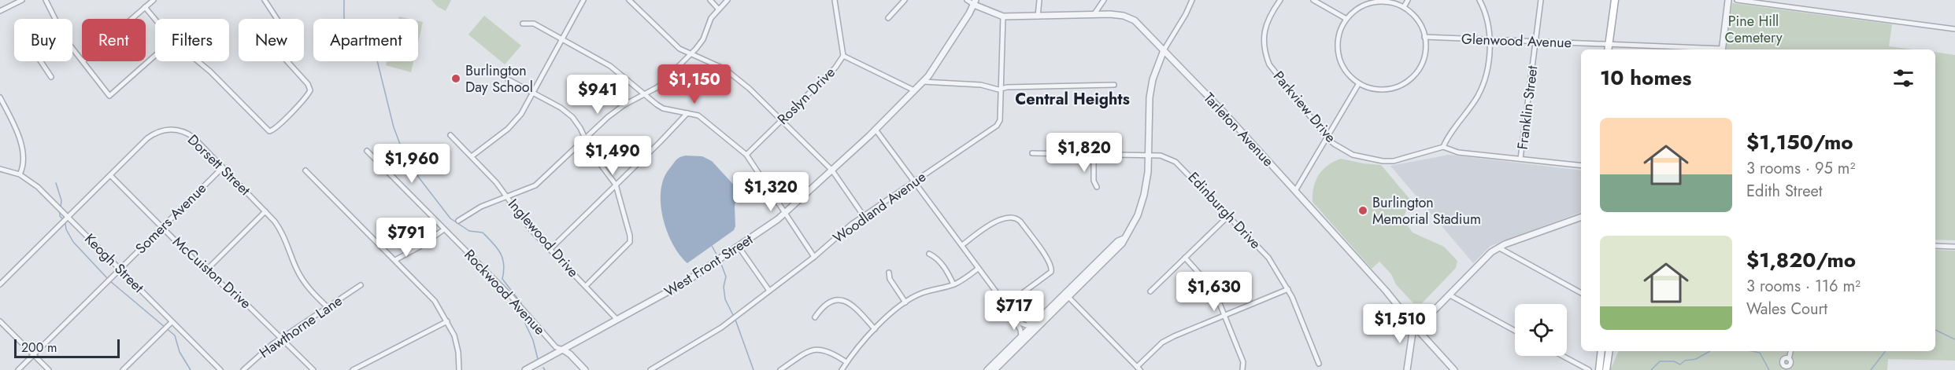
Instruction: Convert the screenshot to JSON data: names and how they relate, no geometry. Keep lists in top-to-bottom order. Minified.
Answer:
{"streets":{"street":["Glenwood Avenue","Roslyn Drive","Parkview Drive","Franklin Street","Tarleton Avenue","Dorsett Street","Woodland Avenue","Edinburgh Drive","Somers Avenue","Inglewood Drive","Keogh Street","West Front Street","McCuiston Drive","Rockwood Avenue","Hawthorne Lane"]},"crossings":[["Glenwood Avenue","Franklin Street"],["Tarleton Avenue","Woodland Avenue"],["Tarleton Avenue","West Front Street"],["Dorsett Street","Somers Avenue"],["Dorsett Street","Keogh Street"],["Dorsett Street","McCuiston Drive"],["Dorsett Street","Hawthorne Lane"],["Somers Avenue","Keogh Street"],["Somers Avenue","McCuiston Drive"],["Inglewood Drive","West Front Street"],["West Front Street","Rockwood Avenue"],["McCuiston Drive","Hawthorne Lane"]],"districts":["Central Heights"],"parks":["Pine Hill Cemetery"],"places":["Burlington Day School","Burlington Memorial Stadium"],"scale_bar":"200 m","page":{"chip":["Buy","Rent","Filters","New","Apartment"],"heading":"10 homes","price":["$1,150","$941","$1,820","$1,490","$1,960","$1,320","$791","$1,630","$717","$1,510"],"list":[{"name":"$1,150/mo","note":"3 rooms · 95 m² · Edith Street"},{"name":"$1,820/mo","note":"3 rooms · 116 m² · Wales Court"}],"scale":"200 m"}}
